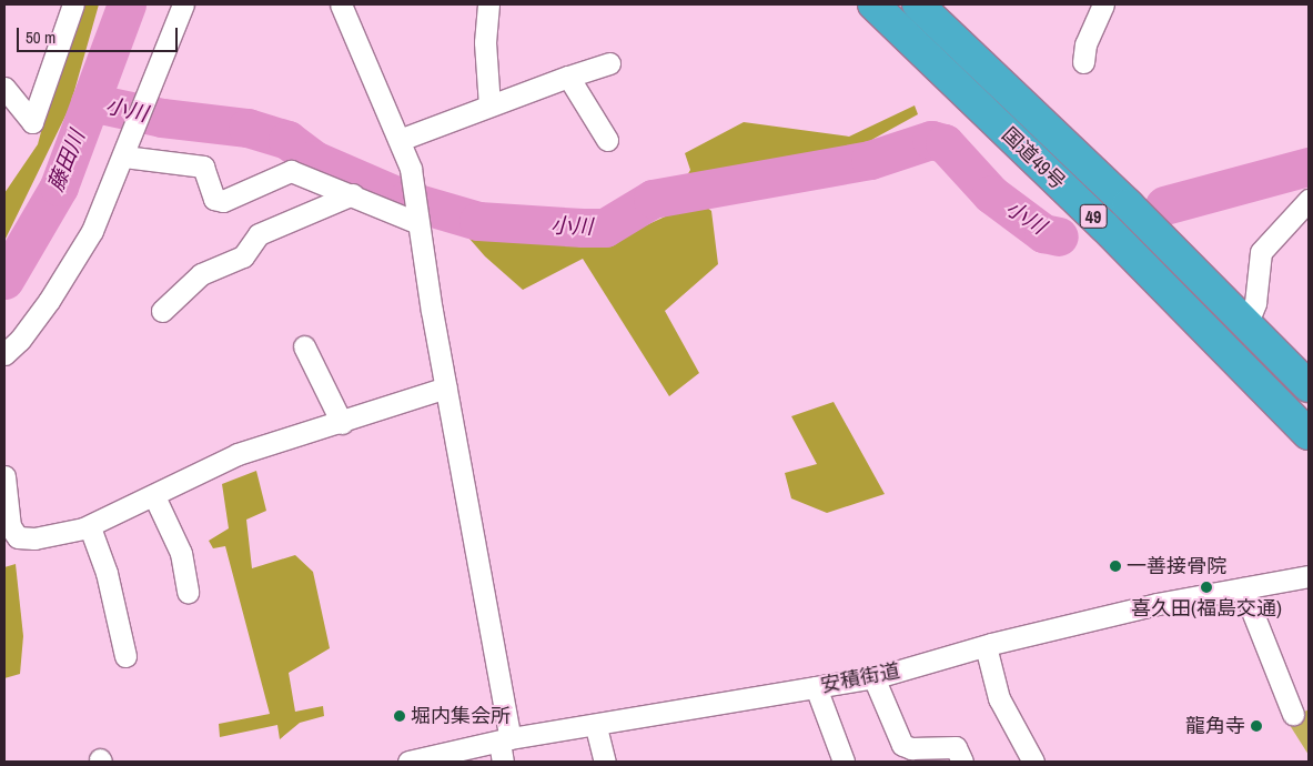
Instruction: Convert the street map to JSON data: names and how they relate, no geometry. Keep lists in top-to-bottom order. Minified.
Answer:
{"streets":{"highway":["国道49号","49"],"street":["安積街道"]},"water":["小川","藤田川"],"places":["一善接骨院","喜久田(福島交通)","堀内集会所","龍角寺"],"scale_bar":"50 m"}
